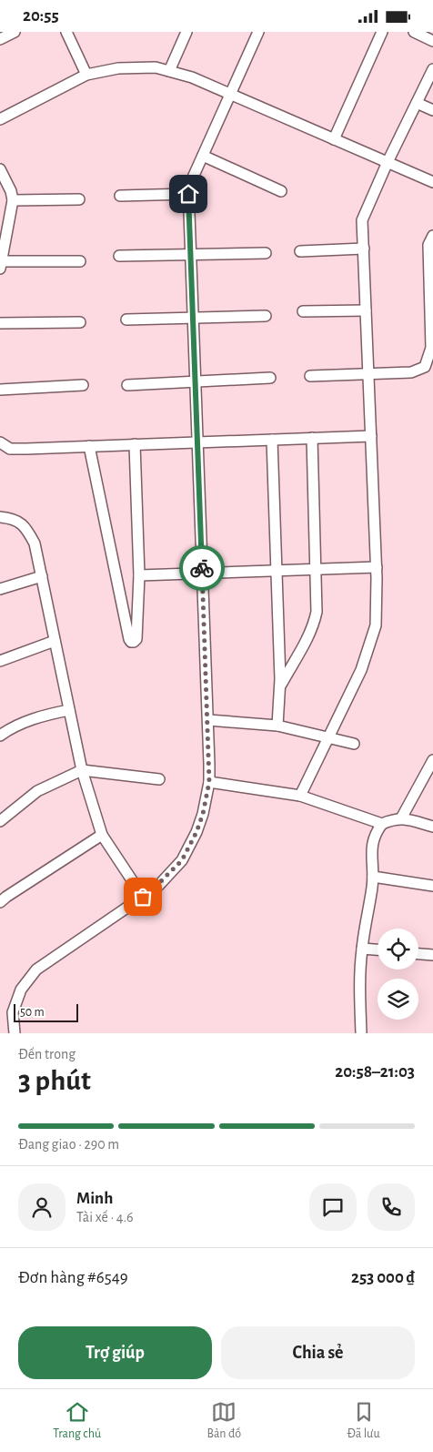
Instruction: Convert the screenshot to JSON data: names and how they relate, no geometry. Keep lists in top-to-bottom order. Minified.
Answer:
{"scale_bar":"50 m","page":{"status":"20:55","scale":"50 m","heading":["3 phút","Đến trong","20:58–21:03"],"panel":["Minh","Tài xế · 4.6","Đơn hàng #6549","253 000 ₫"],"bar":"Đang giao · 290 m","buttons":["Trợ giúp","Chia sẻ"],"tabs":["Trang chủ","Bản đồ","Đã lưu"]}}
